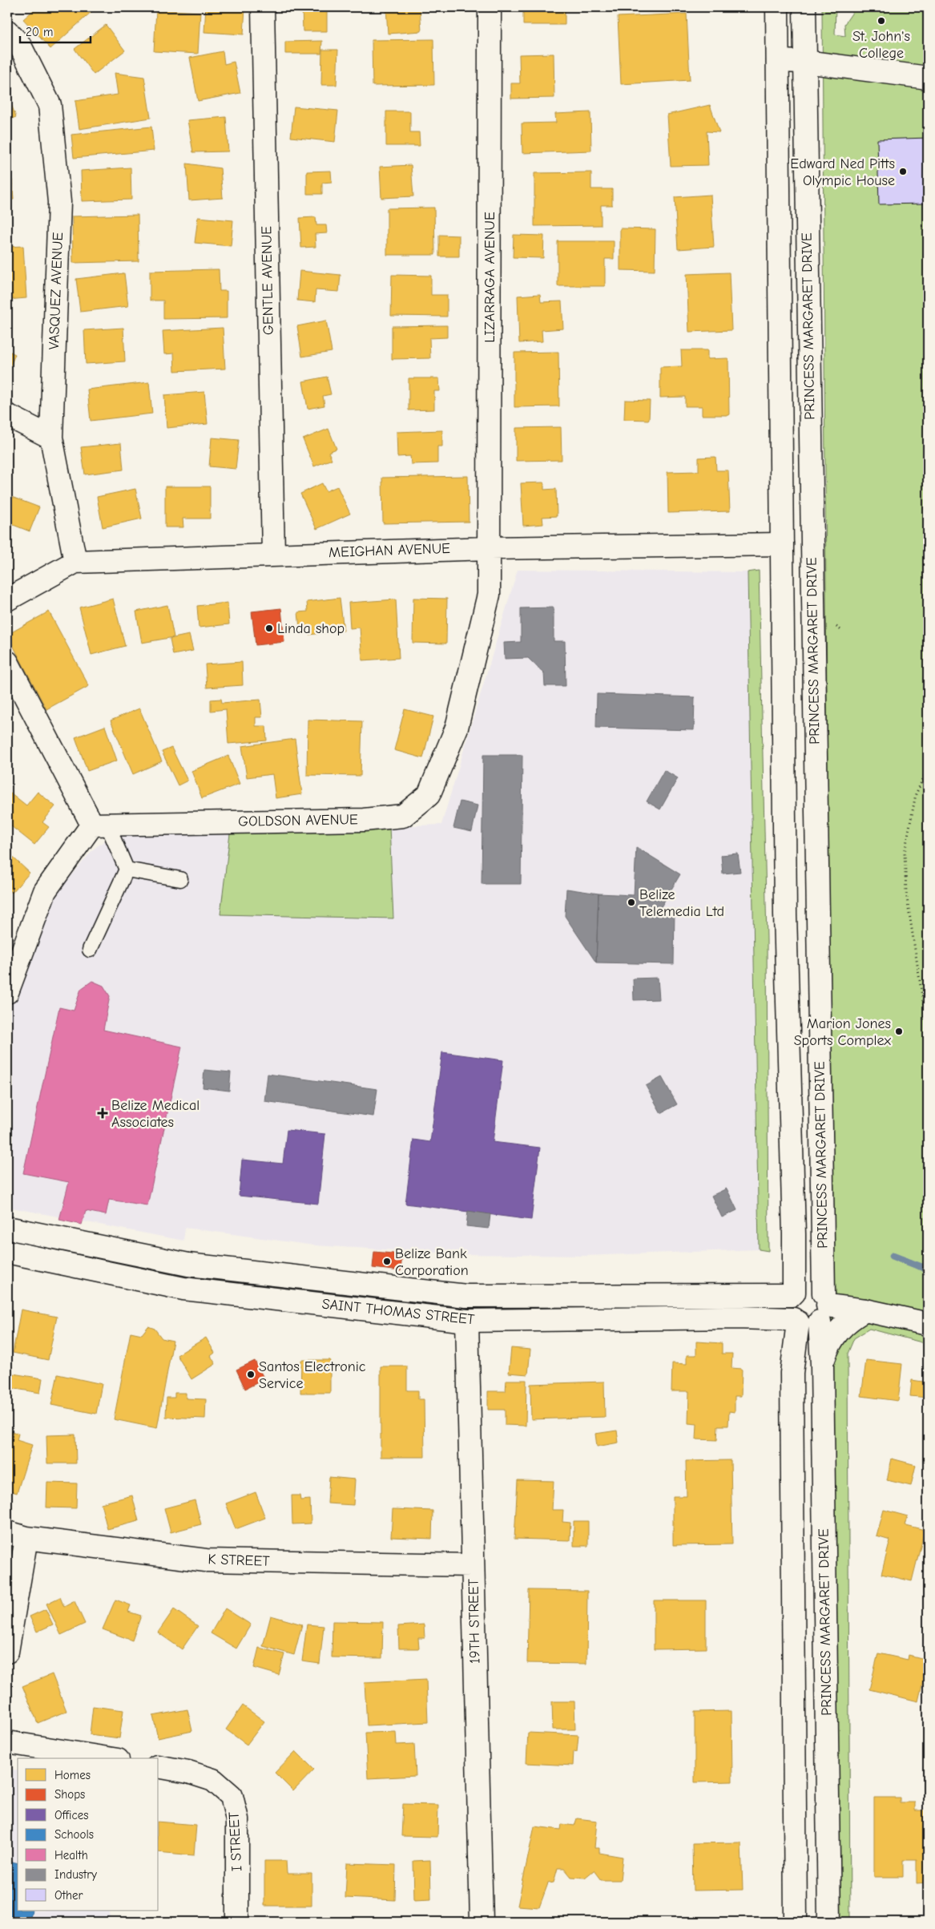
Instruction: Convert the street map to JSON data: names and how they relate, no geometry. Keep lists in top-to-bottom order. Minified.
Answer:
{"streets":{"street":["LIZARRAGA AVENUE","GENTLE AVENUE","VASQUEZ AVENUE","PRINCESS MARGARET DRIVE","MEIGHAN AVENUE","GOLDSON AVENUE","SAINT THOMAS STREET","K STREET","19TH STREET","I STREET"]},"crossings":[["LIZARRAGA AVENUE","MEIGHAN AVENUE"],["LIZARRAGA AVENUE","GOLDSON AVENUE"],["GENTLE AVENUE","MEIGHAN AVENUE"],["VASQUEZ AVENUE","MEIGHAN AVENUE"],["PRINCESS MARGARET DRIVE","MEIGHAN AVENUE"],["PRINCESS MARGARET DRIVE","SAINT THOMAS STREET"],["MEIGHAN AVENUE","GOLDSON AVENUE"],["SAINT THOMAS STREET","19TH STREET"],["K STREET","19TH STREET"]],"places":{"other":["St. John's College","Edward Ned Pitts Olympic House","Linda shop","Belize Telemedia Ltd","Marion Jones Sports Complex","Belize Bank Corporation","Santos Electronic Service"],"health":["Belize Medical Associates"]},"legend":["Homes","Shops","Offices","Schools","Health","Industry","Other"],"scale_bar":"20 m"}
